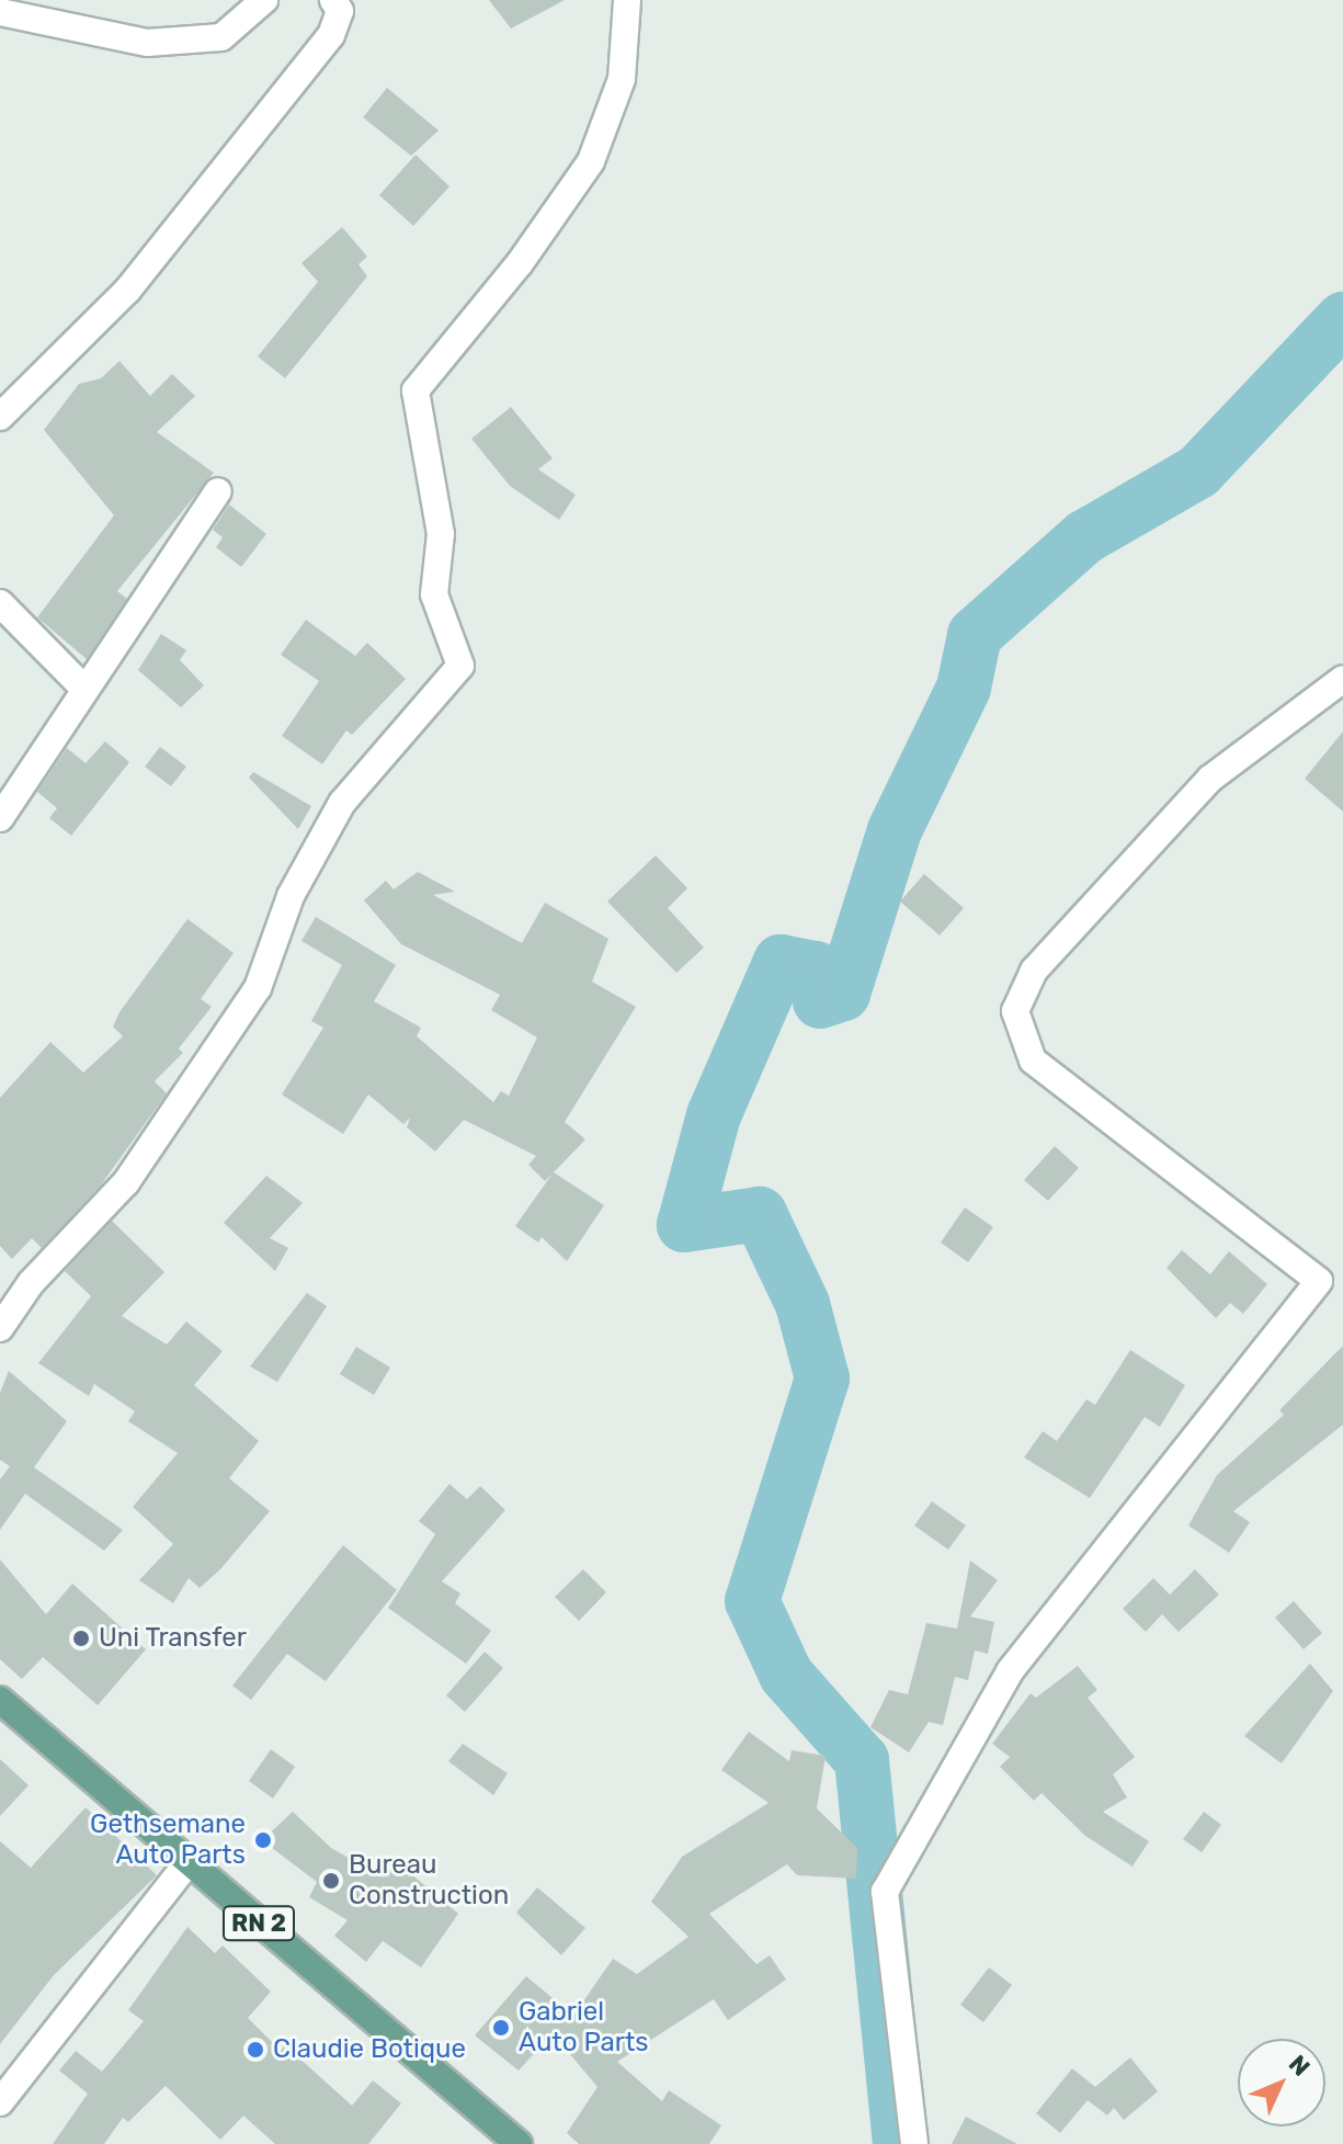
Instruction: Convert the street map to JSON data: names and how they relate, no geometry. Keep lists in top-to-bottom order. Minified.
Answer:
{"streets":{"main road":["RN 2"]},"places":["Uni Transfer","Gethsemane Auto Parts","Bureau Construction","Gabriel Auto Parts","Claudie Botique"],"north":"top right"}
